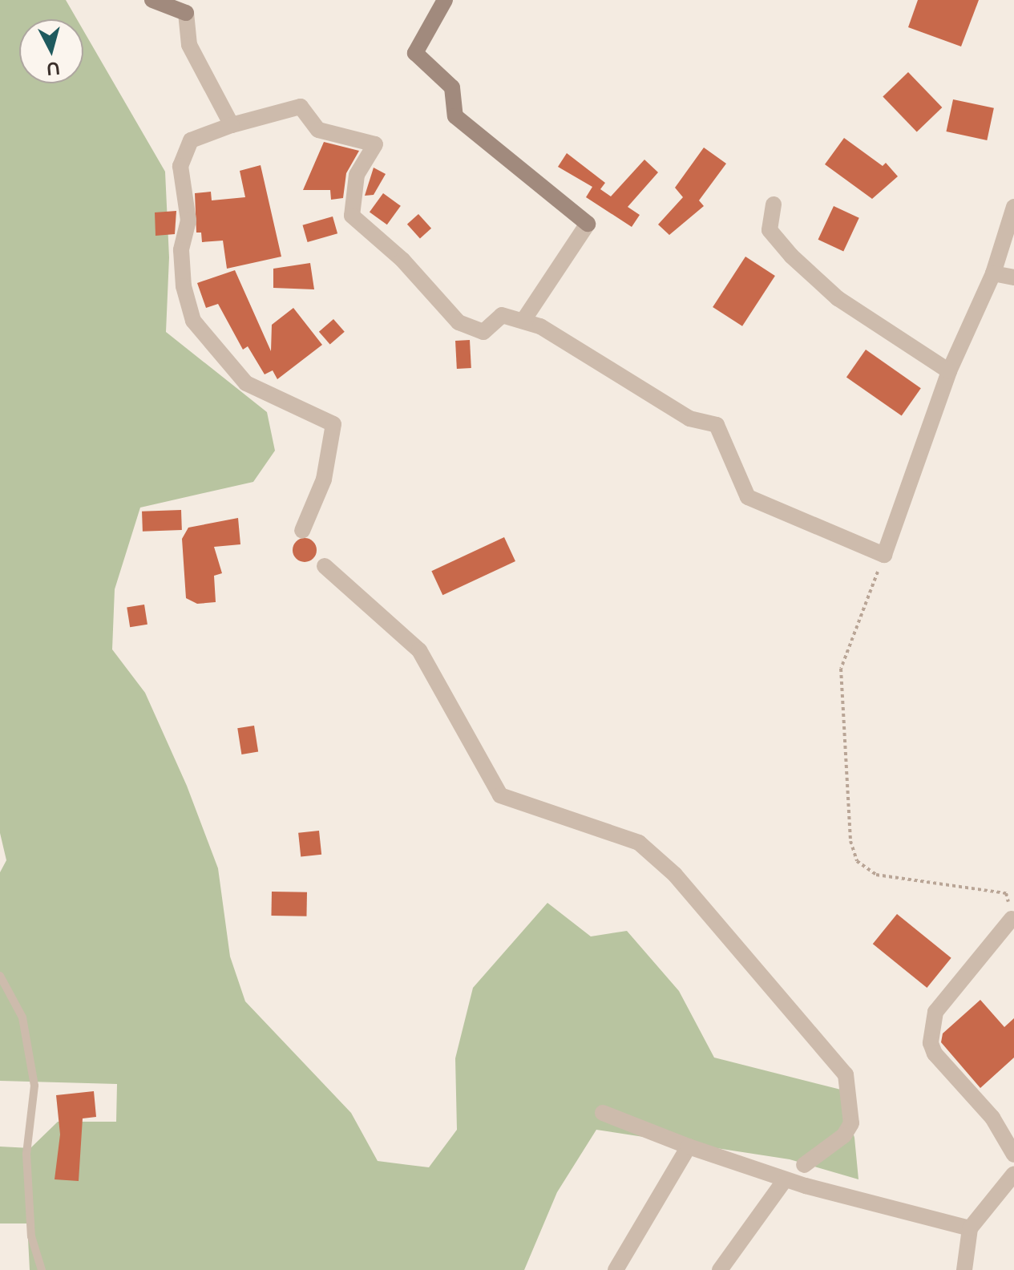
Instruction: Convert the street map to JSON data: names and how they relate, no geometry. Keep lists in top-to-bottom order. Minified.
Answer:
{"north":"bottom"}
